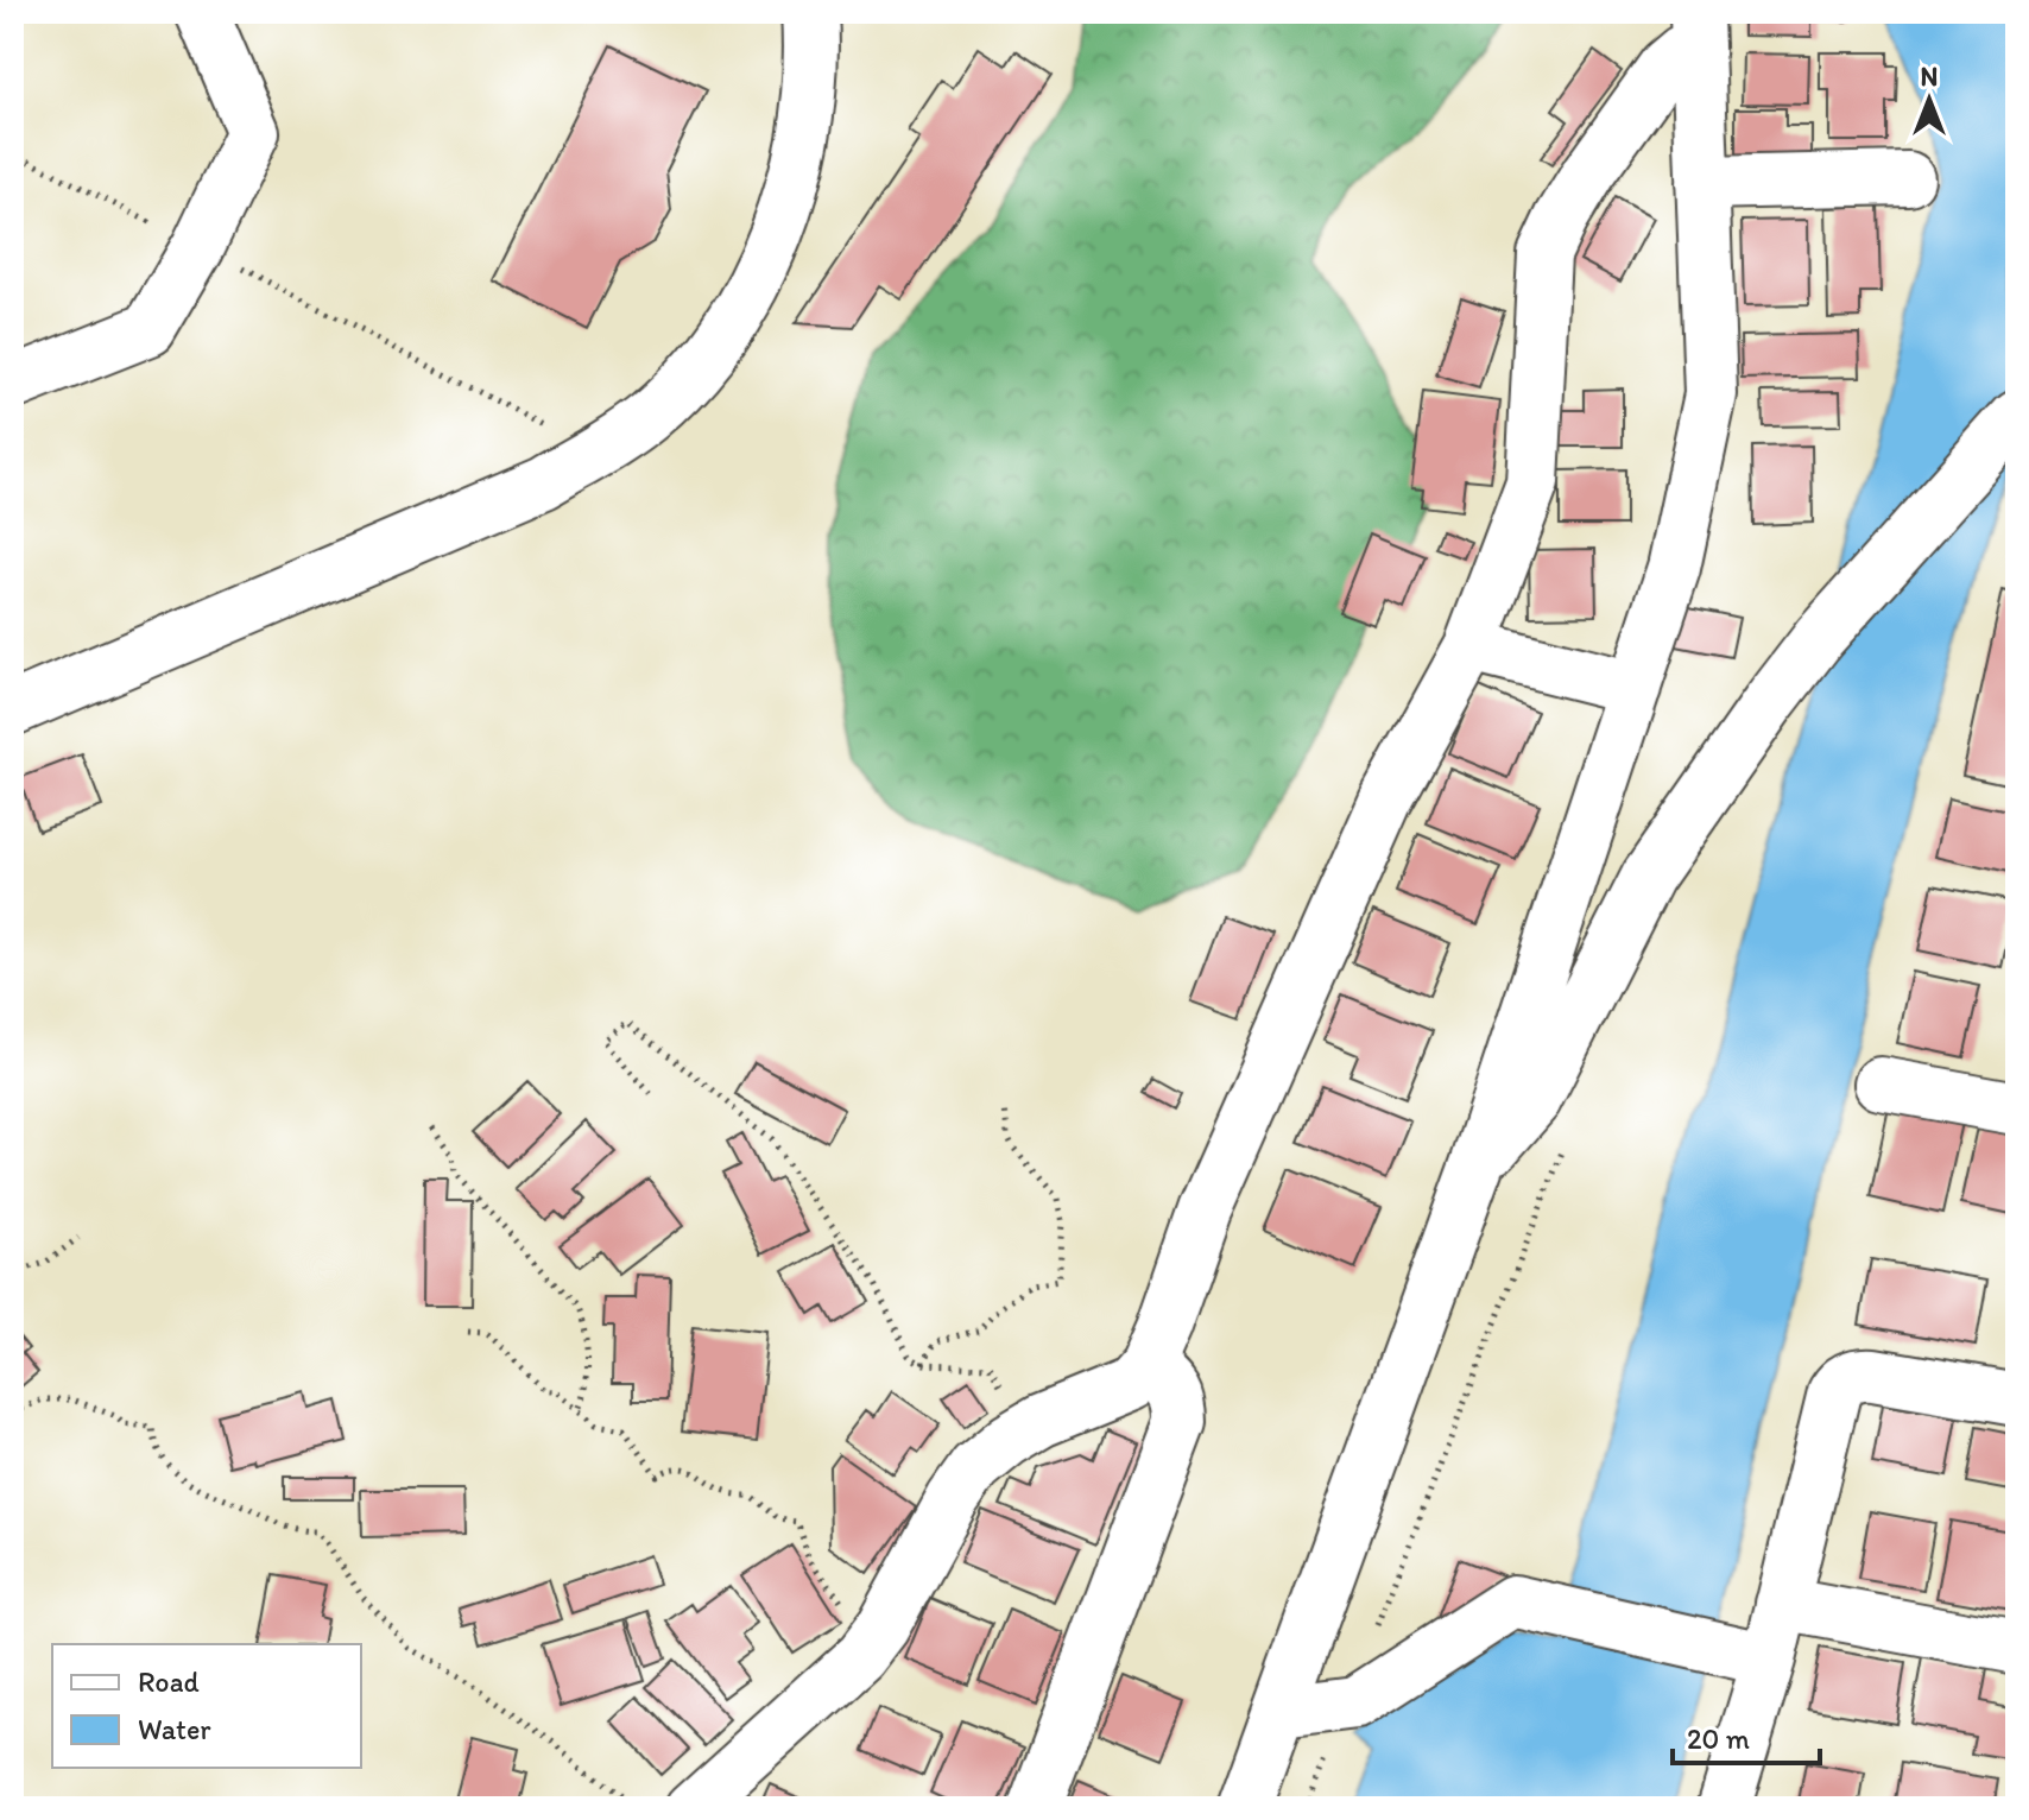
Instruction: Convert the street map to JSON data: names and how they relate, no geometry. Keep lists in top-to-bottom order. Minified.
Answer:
{"legend":["Road","Water"],"scale_bar":"20 m","north":"top"}
